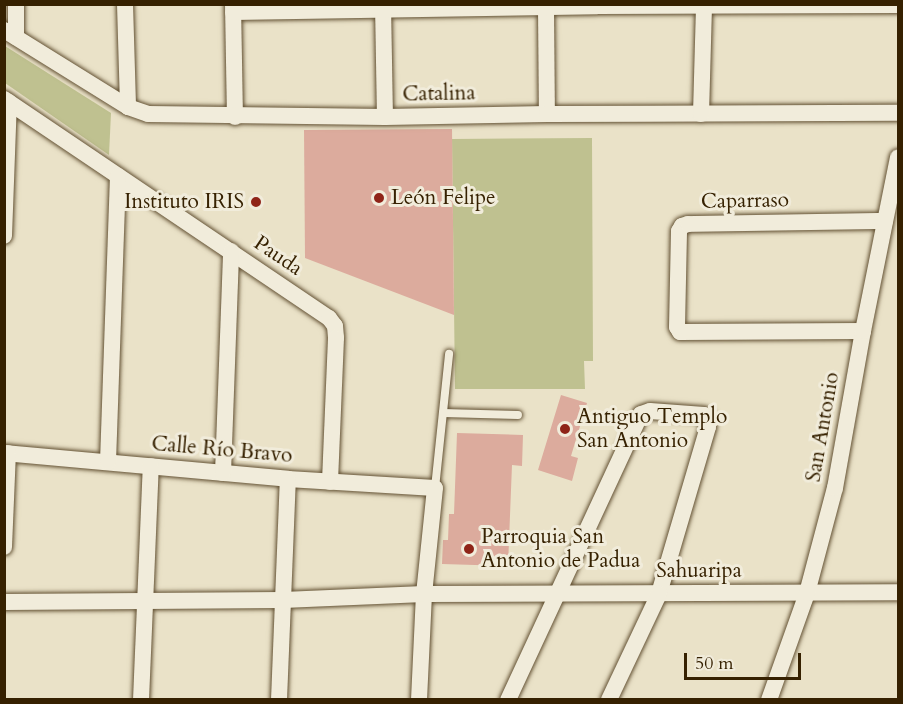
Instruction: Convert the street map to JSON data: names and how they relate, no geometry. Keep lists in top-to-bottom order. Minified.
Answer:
{"streets":{"street":["Catalina","Caparraso","Pauda","San Antonio","Calle Río Bravo","Sahuaripa"]},"crossings":[["Caparraso","San Antonio"],["Pauda","Calle Río Bravo"],["San Antonio","Sahuaripa"]],"places":["León Felipe","Instituto IRIS","Antiguo Templo San Antonio","Parroquia San Antonio de Padua"],"scale_bar":"50 m"}
